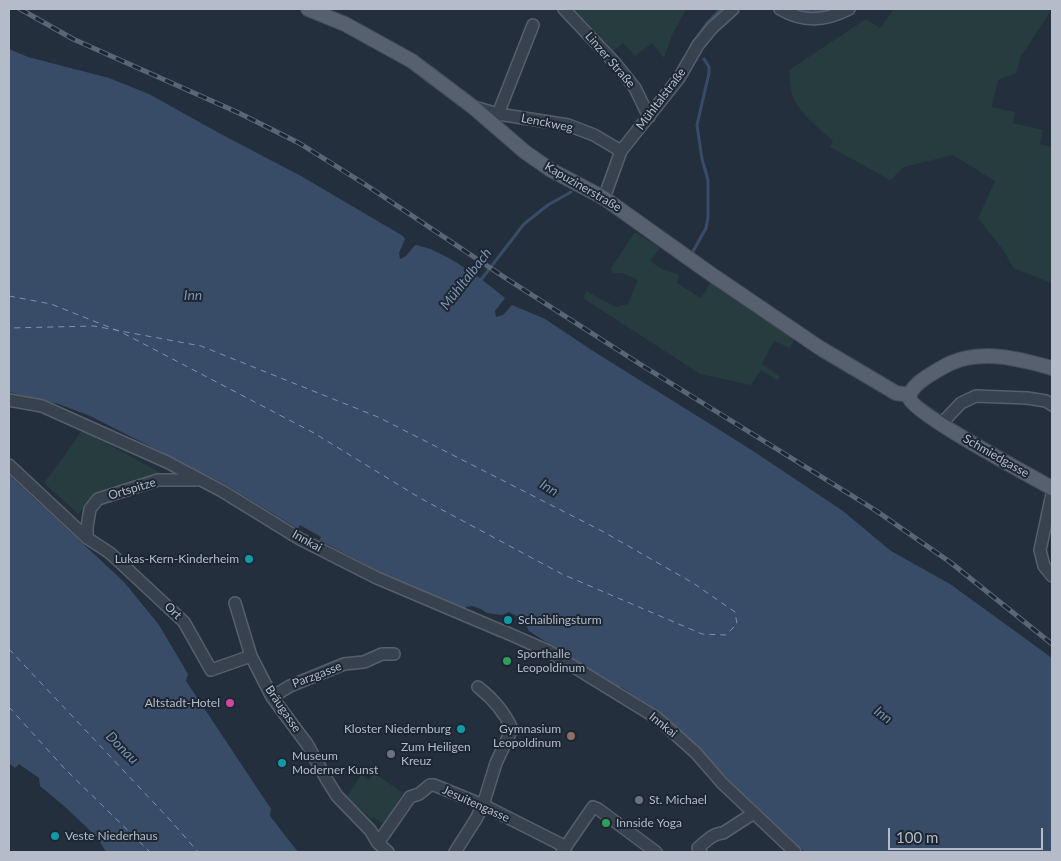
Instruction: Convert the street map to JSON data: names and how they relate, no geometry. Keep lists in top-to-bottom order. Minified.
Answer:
{"streets":{"main road":["Kapuzinerstraße","Schmiedgasse"],"street":["Linzer Straße","Mühltalstraße","Lenckweg","Ortspitze","Innkai","Ort","Parzgasse","Bräugasse","Jesuitengasse"]},"crossings":[["Linzer Straße","Mühltalstraße"],["Mühltalstraße","Lenckweg"],["Mühltalstraße","Kapuzinerstraße"],["Lenckweg","Kapuzinerstraße"],["Kapuzinerstraße","Schmiedgasse"],["Ortspitze","Innkai"],["Ortspitze","Ort"],["Ort","Bräugasse"],["Parzgasse","Bräugasse"],["Bräugasse","Jesuitengasse"]],"water":["Mühltalbach","Inn","Donau"],"places":["Lukas-Kern-Kinderheim","Schaiblingsturm","Sporthalle Leopoldinum","Altstadt-Hotel","Kloster Niedernburg","Gymnasium Leopoldinum","Zum Heiligen Kreuz","Museum Moderner Kunst","St. Michael","Innside Yoga","Veste Niederhaus"],"scale_bar":"100 m"}
